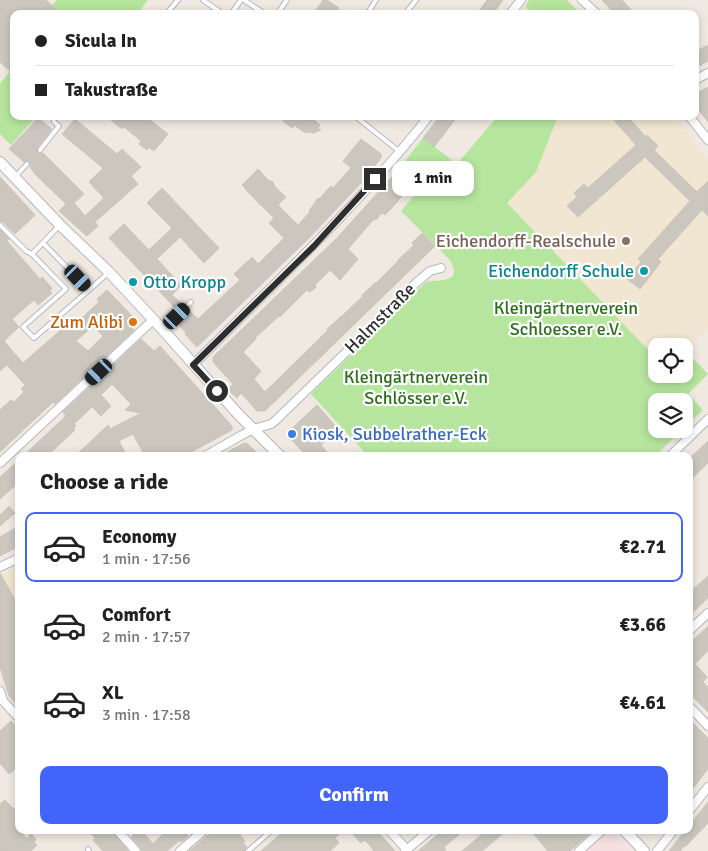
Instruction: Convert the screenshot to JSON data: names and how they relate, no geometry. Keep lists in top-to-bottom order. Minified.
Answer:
{"streets":{"street":["Halmstraße"]},"parks":["Kleingärtnerverein Schloesser e.V.","Kleingärtnerverein Schlösser e.V."],"places":["Eichendorff-Realschule","Eichendorff Schule","Otto Kropp","Zum Alibi","Kiosk, Subbelrather-Eck"],"page":{"banner":["Sicula In","Takustraße"],"bubble":"1 min","heading":"Choose a ride","list":[{"name":"Economy","note":"1 min · 17:56","value":"€2.71"},{"name":"Comfort","note":"2 min · 17:57","value":"€3.66"},{"name":"XL","note":"3 min · 17:58","value":"€4.61"}],"buttons":"Confirm"}}
